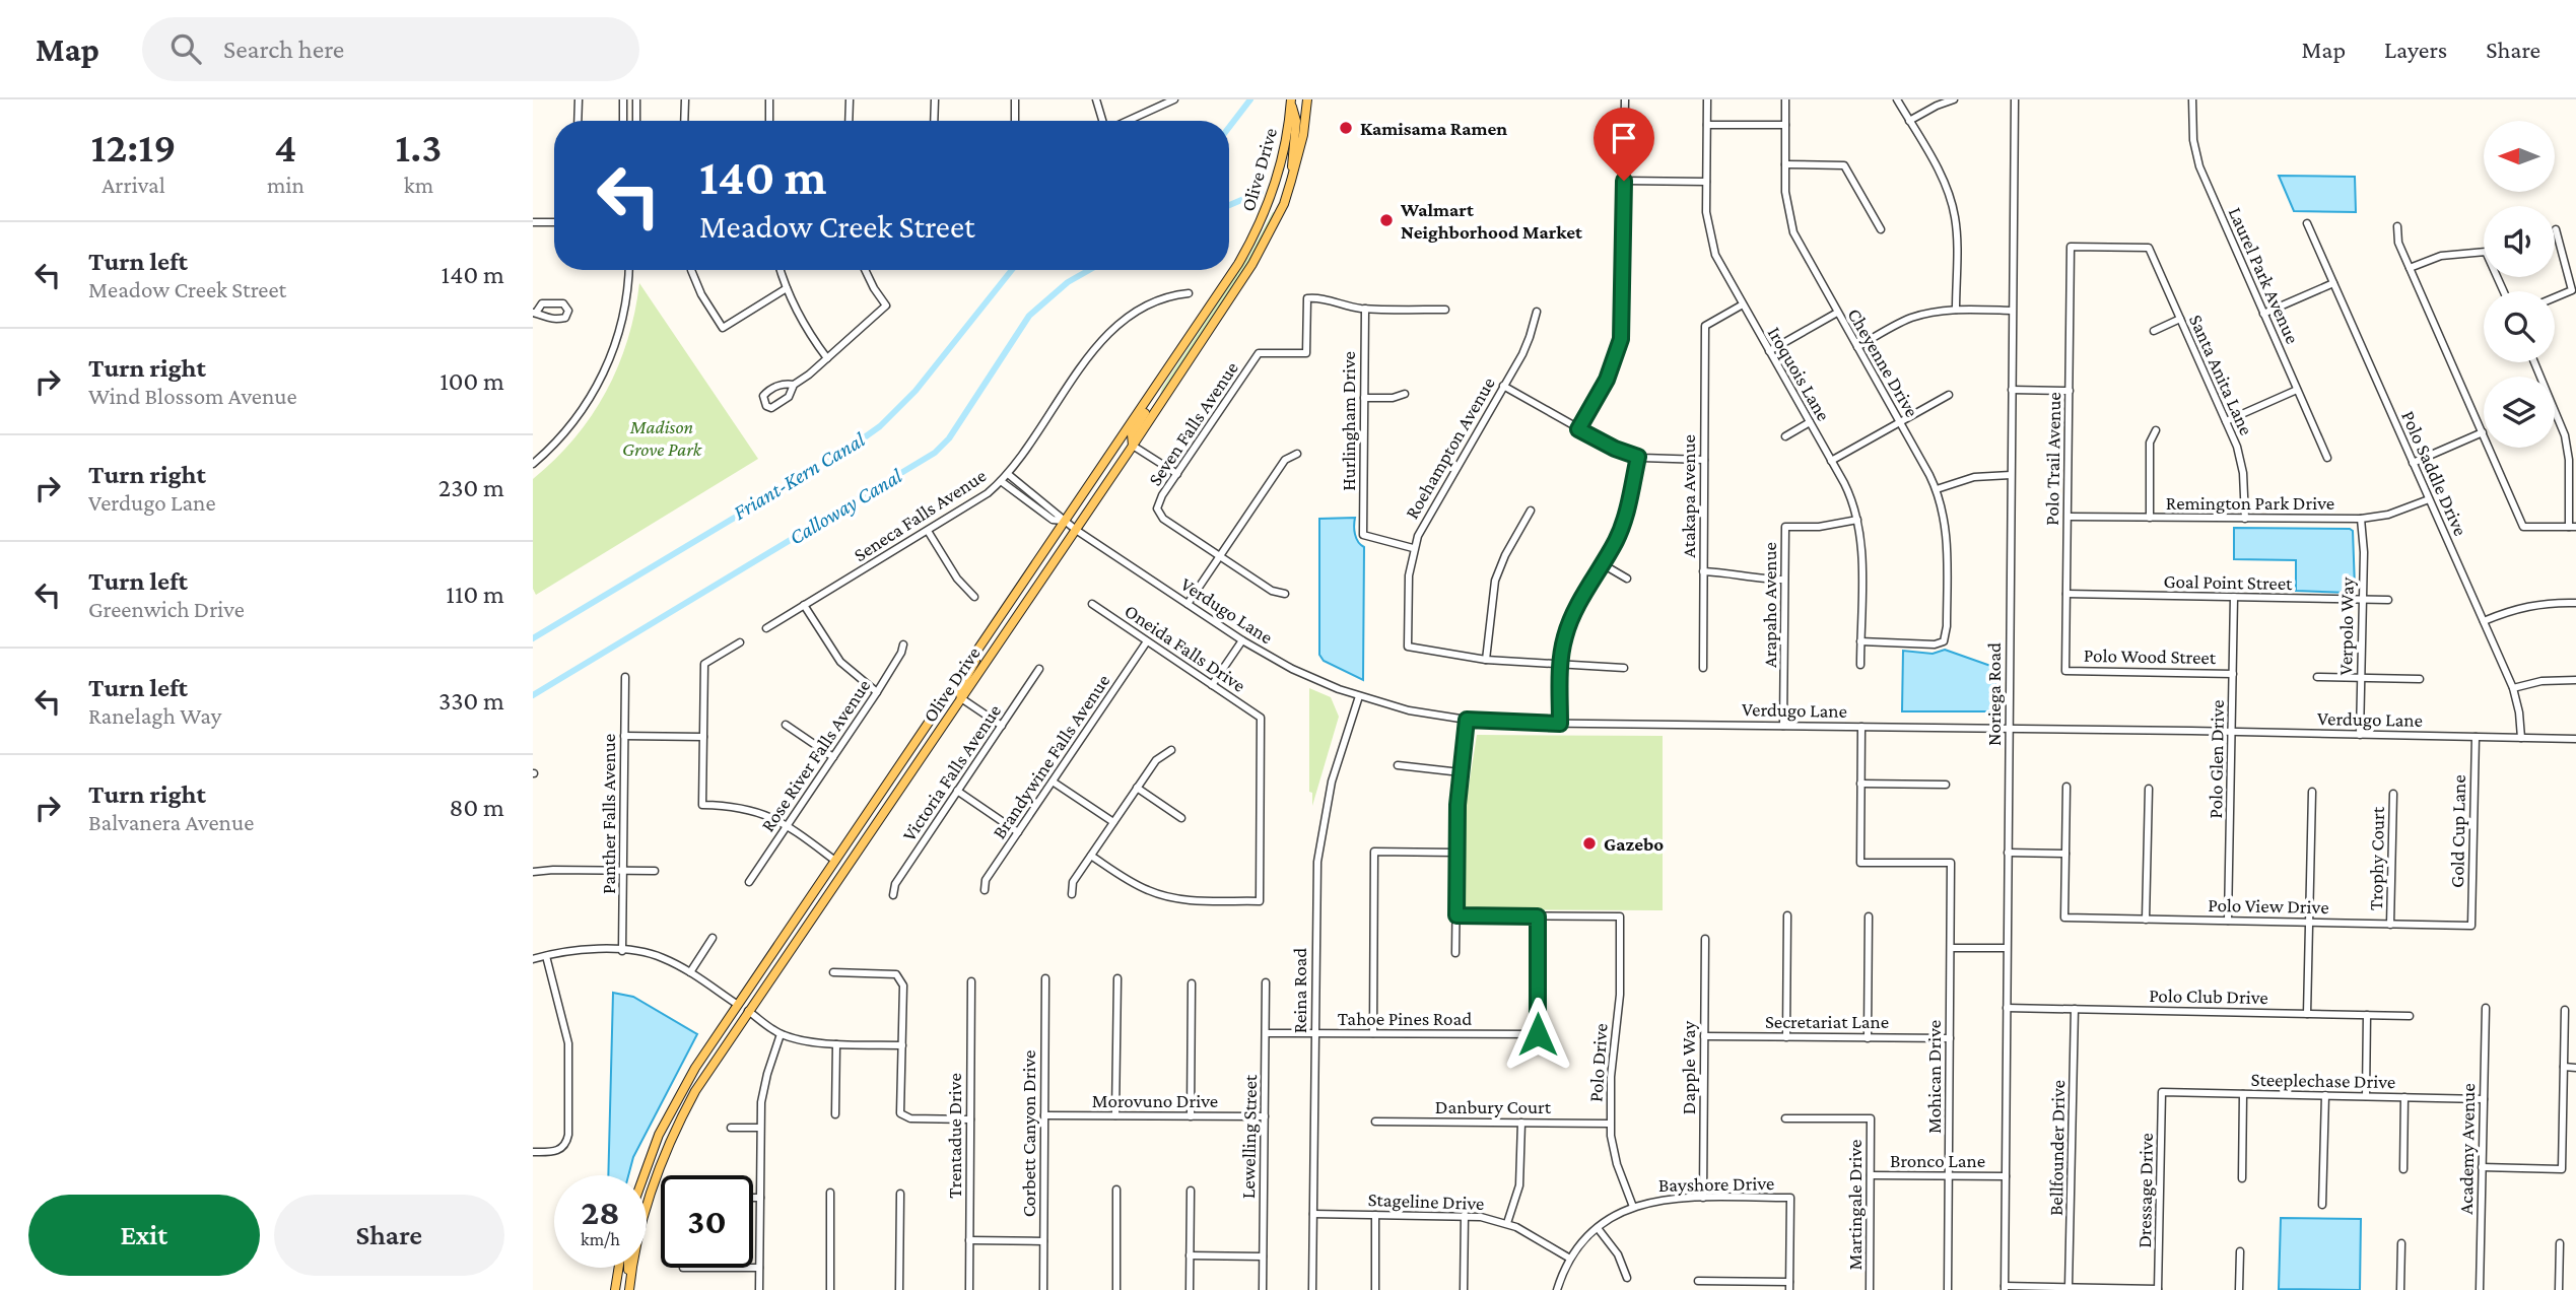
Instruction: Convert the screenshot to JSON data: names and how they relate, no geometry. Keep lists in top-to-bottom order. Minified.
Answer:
{"streets":{"main road":["Olive Drive"],"street":["Laurel Park Avenue","Cheyenne Drive","Iroquois Lane","Santa Anita Lane","Hurlingham Drive","Seven Falls Avenue","Roehampton Avenue","Polo Trail Avenue","Polo Saddle Drive","Atakapa Avenue","Remington Park Drive","Seneca Falls Avenue","Goal Point Street","Arapaho Avenue","Verdugo Lane","Verpolo Way","Oneida Falls Drive","Polo Wood Street","Noriega Road","Rose River Falls Avenue","Brandywine Falls Avenue","Polo Glen Drive","Victoria Falls Avenue","Panther Falls Avenue","Gold Cup Lane","Trophy Court","Polo View Drive","Reina Road","Polo Club Drive","Tahoe Pines Road","Secretariat Lane","Polo Drive","Dapple Way","Mohican Drive","Steeplechase Drive","Morovuno Drive","Danbury Court","Corbett Canyon Drive","Trentadue Drive","Lewelling Street","Bellfounder Drive","Academy Avenue","Bronco Lane","Bayshore Drive","Dressage Drive","Stageline Drive","Martingale Drive"]},"crossings":[["Olive Drive","Verdugo Lane"],["Cheyenne Drive","Iroquois Lane"],["Iroquois Lane","Atakapa Avenue"],["Iroquois Lane","Arapaho Avenue"],["Santa Anita Lane","Polo Trail Avenue"],["Santa Anita Lane","Remington Park Drive"],["Hurlingham Drive","Seven Falls Avenue"],["Hurlingham Drive","Roehampton Avenue"],["Polo Trail Avenue","Remington Park Drive"],["Polo Trail Avenue","Goal Point Street"],["Polo Trail Avenue","Polo Wood Street"],["Polo Saddle Drive","Remington Park Drive"],["Polo Saddle Drive","Verdugo Lane"],["Remington Park Drive","Verpolo Way"],["Goal Point Street","Verpolo Way"],["Goal Point Street","Polo Glen Drive"],["Arapaho Avenue","Verdugo Lane"],["Verdugo Lane","Verpolo Way"],["Verdugo Lane","Noriega Road"],["Verdugo Lane","Polo Glen Drive"],["Verdugo Lane","Gold Cup Lane"],["Verdugo Lane","Reina Road"],["Oneida Falls Drive","Brandywine Falls Avenue"],["Polo Wood Street","Polo Glen Drive"],["Noriega Road","Polo Club Drive"],["Noriega Road","Bronco Lane"],["Polo Glen Drive","Polo View Drive"],["Gold Cup Lane","Polo View Drive"],["Trophy Court","Polo View Drive"],["Reina Road","Tahoe Pines Road"],["Reina Road","Stageline Drive"],["Polo Club Drive","Bellfounder Drive"],["Tahoe Pines Road","Polo Drive"],["Tahoe Pines Road","Lewelling Street"],["Secretariat Lane","Dapple Way"],["Secretariat Lane","Mohican Drive"],["Polo Drive","Danbury Court"],["Polo Drive","Bayshore Drive"],["Dapple Way","Bayshore Drive"],["Mohican Drive","Bronco Lane"],["Steeplechase Drive","Academy Avenue"],["Steeplechase Drive","Dressage Drive"],["Morovuno Drive","Corbett Canyon Drive"],["Morovuno Drive","Lewelling Street"],["Bronco Lane","Martingale Drive"],["Bayshore Drive","Stageline Drive"]],"water":["Friant-Kern Canal","Calloway Canal"],"parks":["Madison Grove Park"],"places":["Kamisama Ramen","Walmart Neighborhood Market","Gazebo"],"north":"left","page":{"header":"Map","search":"Search here","nav":["Map","Layers","Share"],"eta":["12:19","Arrival","4","min","1.3","km"],"turn":["140 m","Meadow Creek Street"],"list":[{"name":"Turn left","note":"Meadow Creek Street","value":"140 m"},{"name":"Turn right","note":"Wind Blossom Avenue","value":"100 m"},{"name":"Turn right","note":"Verdugo Lane","value":"230 m"},{"name":"Turn left","note":"Greenwich Drive","value":"110 m"},{"name":"Turn left","note":"Ranelagh Way","value":"330 m"},{"name":"Turn right","note":"Balvanera Avenue","value":"80 m"}],"speed":"28 km/h","limit":"30","buttons":["Exit","Share"]}}
